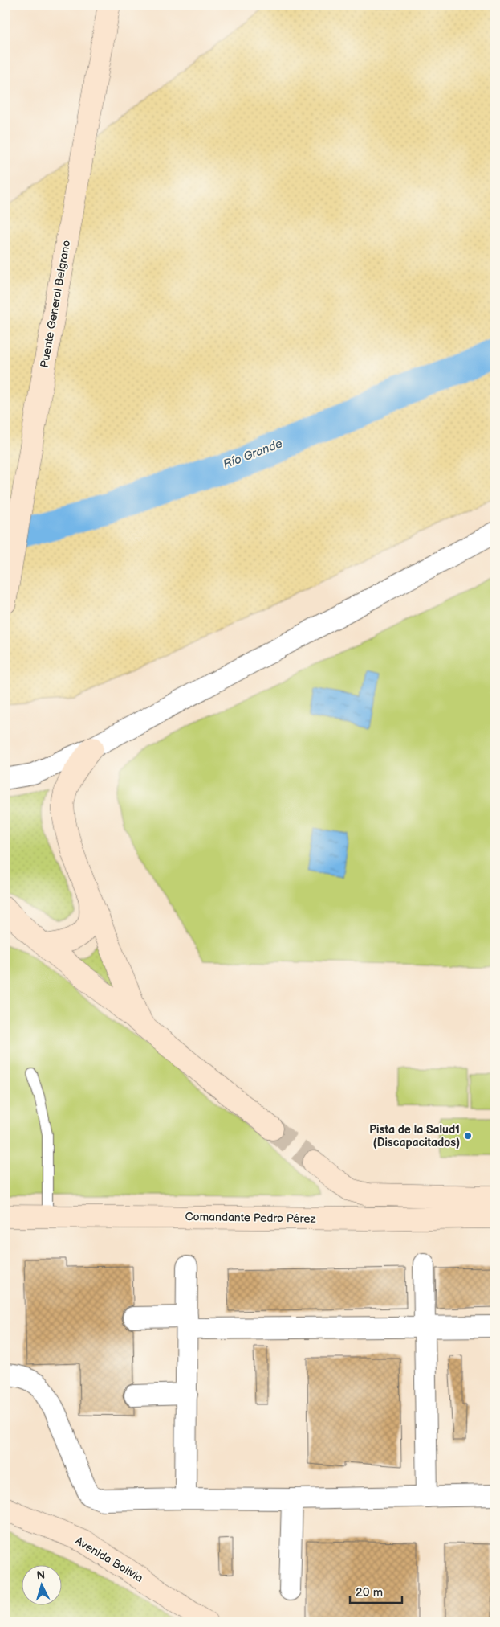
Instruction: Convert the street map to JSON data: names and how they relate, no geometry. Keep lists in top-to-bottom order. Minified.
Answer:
{"streets":{"main road":["Puente General Belgrano","Comandante Pedro Pérez","Avenida Bolivia"]},"water":["Río Grande"],"places":["Pista de la Salud1 (Discapacitados)"],"scale_bar":"20 m","north":"top"}
